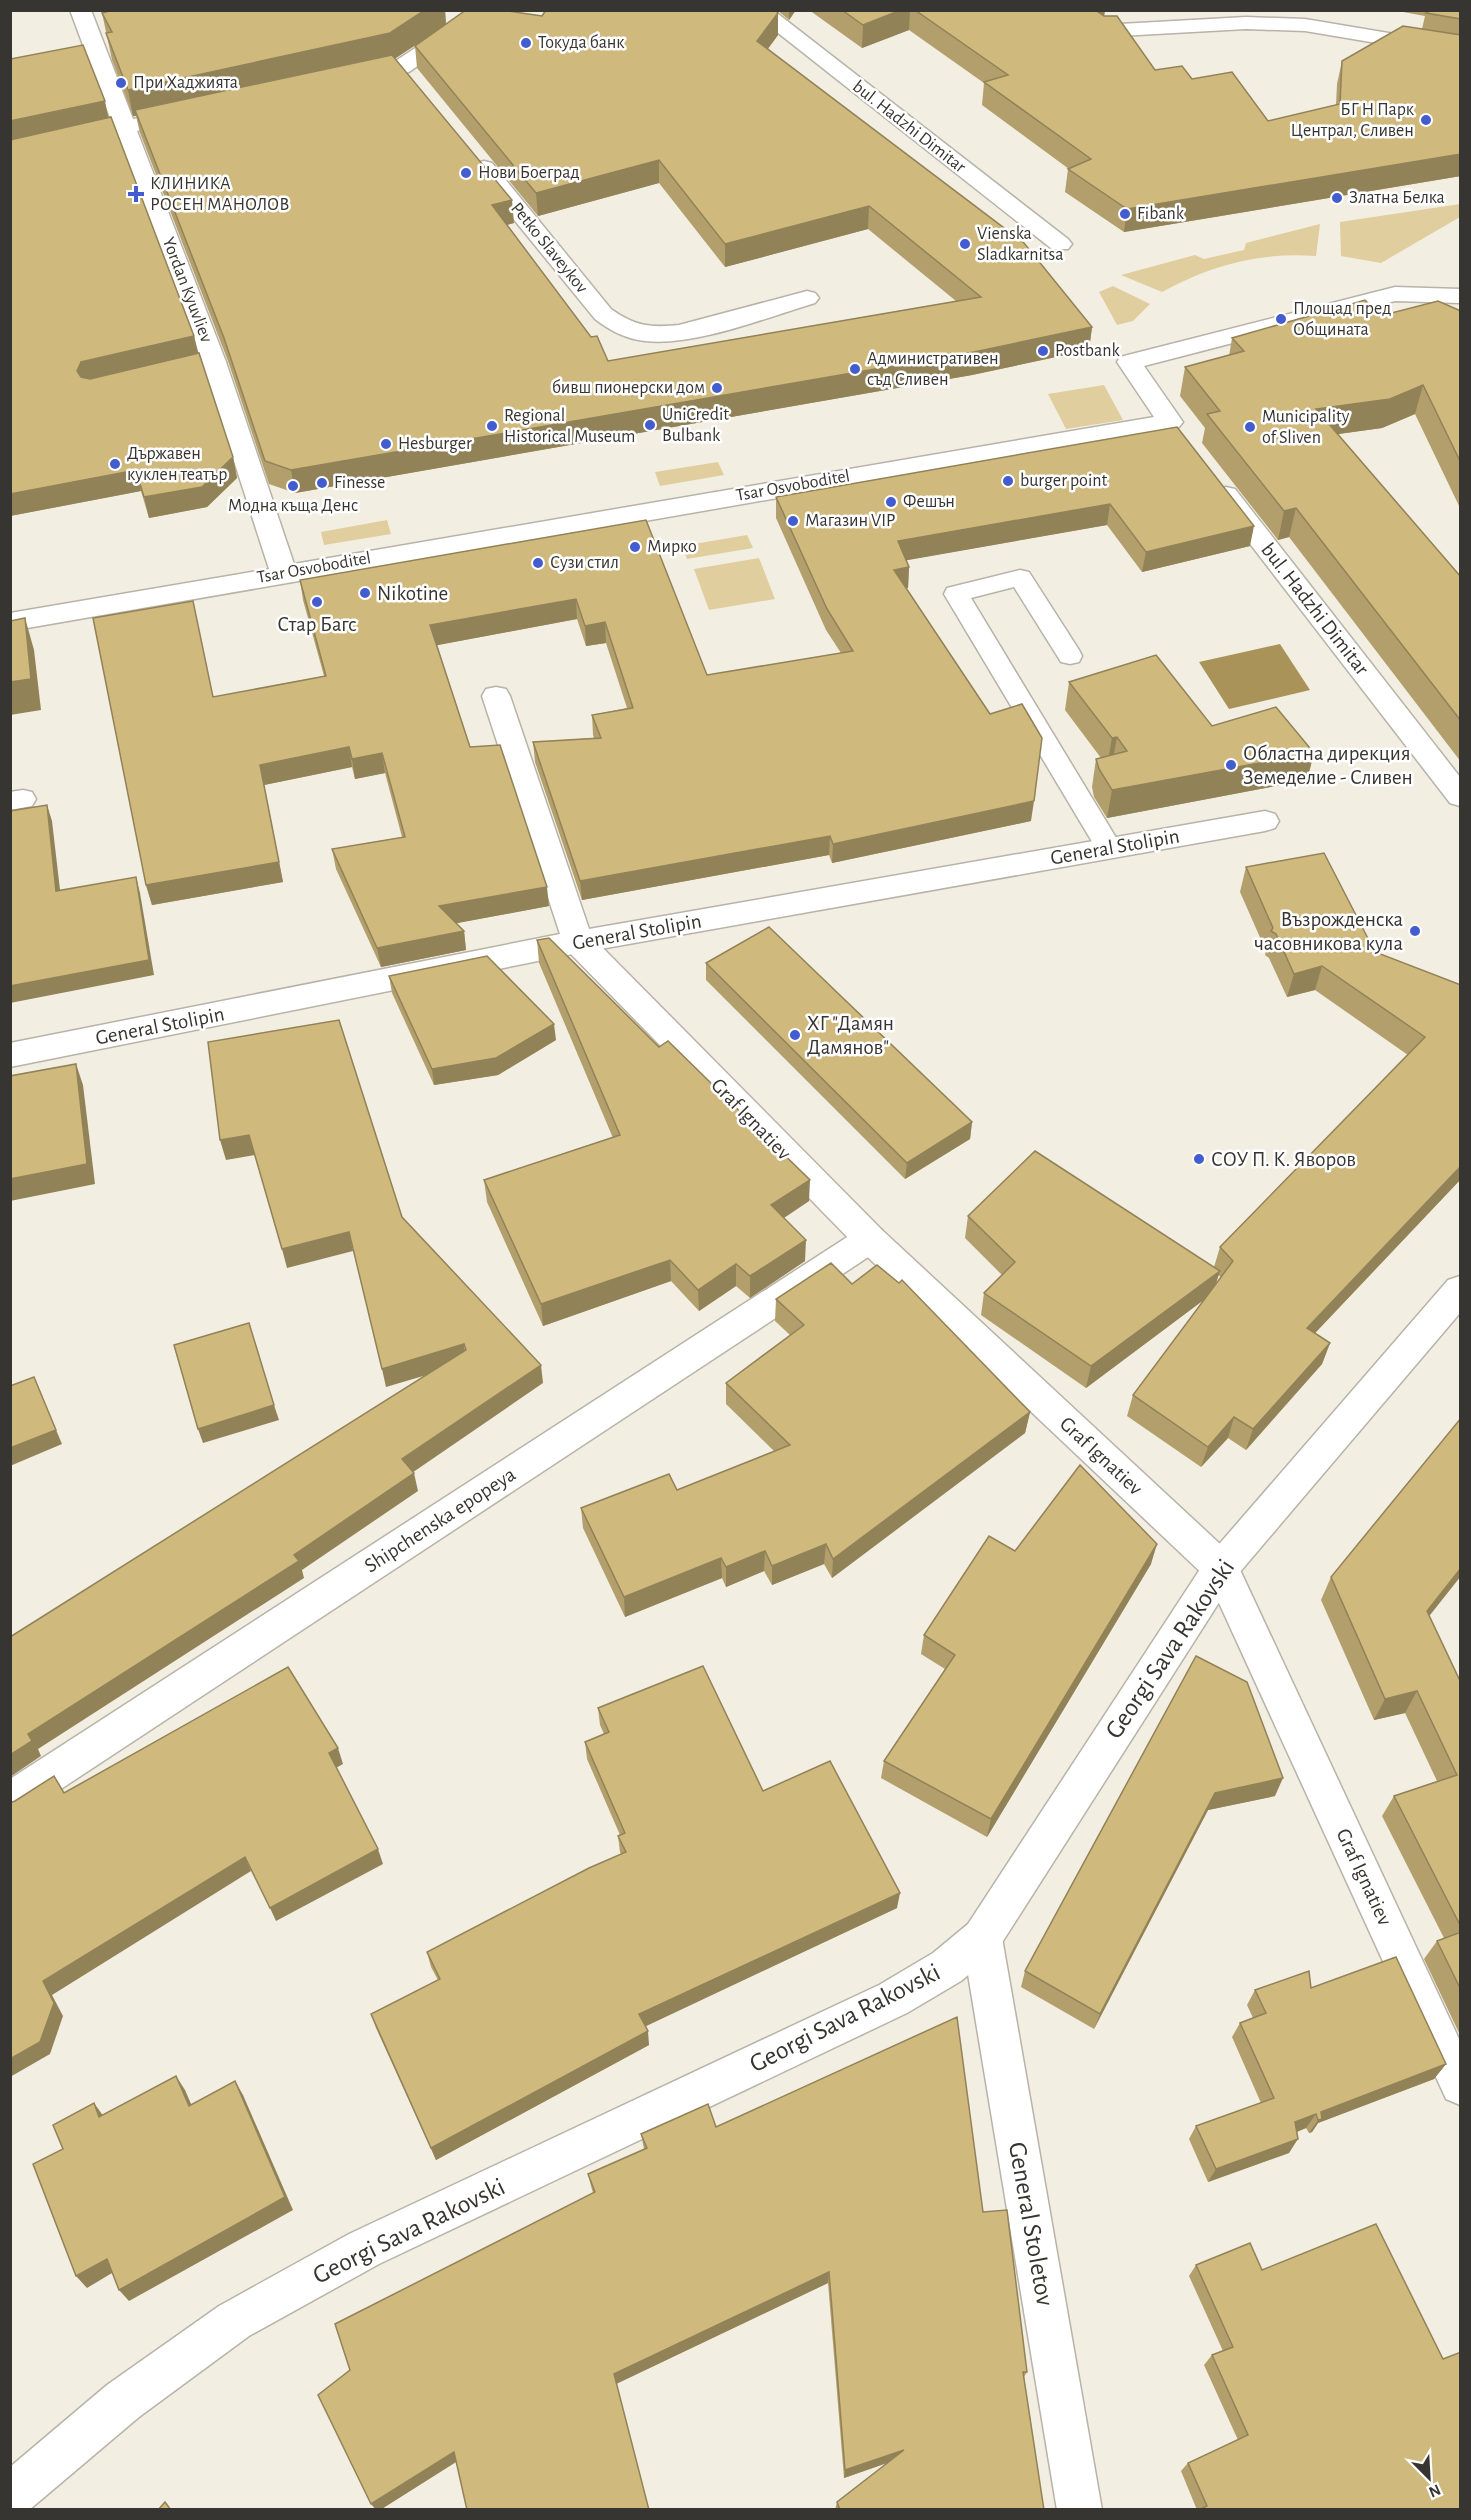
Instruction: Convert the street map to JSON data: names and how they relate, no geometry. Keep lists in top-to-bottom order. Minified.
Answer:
{"streets":{"street":["bul. Hadzhi Dimitar","Petko Slaveykov","Yordan Kyuvliev","Tsar Osvoboditel","General Stolipin","Graf Ignatiev","Shipchenska epopeya","Georgi Sava Rakovski","General Stoletov"]},"crossings":[["Yordan Kyuvliev","Tsar Osvoboditel"],["General Stolipin","Graf Ignatiev"],["Graf Ignatiev","Shipchenska epopeya"],["Graf Ignatiev","Georgi Sava Rakovski"],["Georgi Sava Rakovski","General Stoletov"]],"places":{"other":["Токуда банк","При Хаджията","БГ H Парк Централ, Сливен","Нови Боеград","Златна Белка","Fibank","Vienska Sladkarnitsa","Площад пред Общината","Postbank","Административен съд Сливен","бивш пионерски дом","UniCredit Bulbank","Regional Historical Museum","Municipality of Sliven","Hesburger","Държавен куклен театър","burger point","Finesse","Модна къща Денс","Фешън","Магазин VIP","Мирко","Сузи стил","Nikotine","Стар Багс","Областна дирекция Земеделие - Сливен","Възрожденска часовникова кула","ХГ \"Дамян Дамянов\"","СОУ П. К. Яворов"],"health":["КЛИНИКА РОСЕН МАНОЛОВ"]},"north":"bottom right"}
